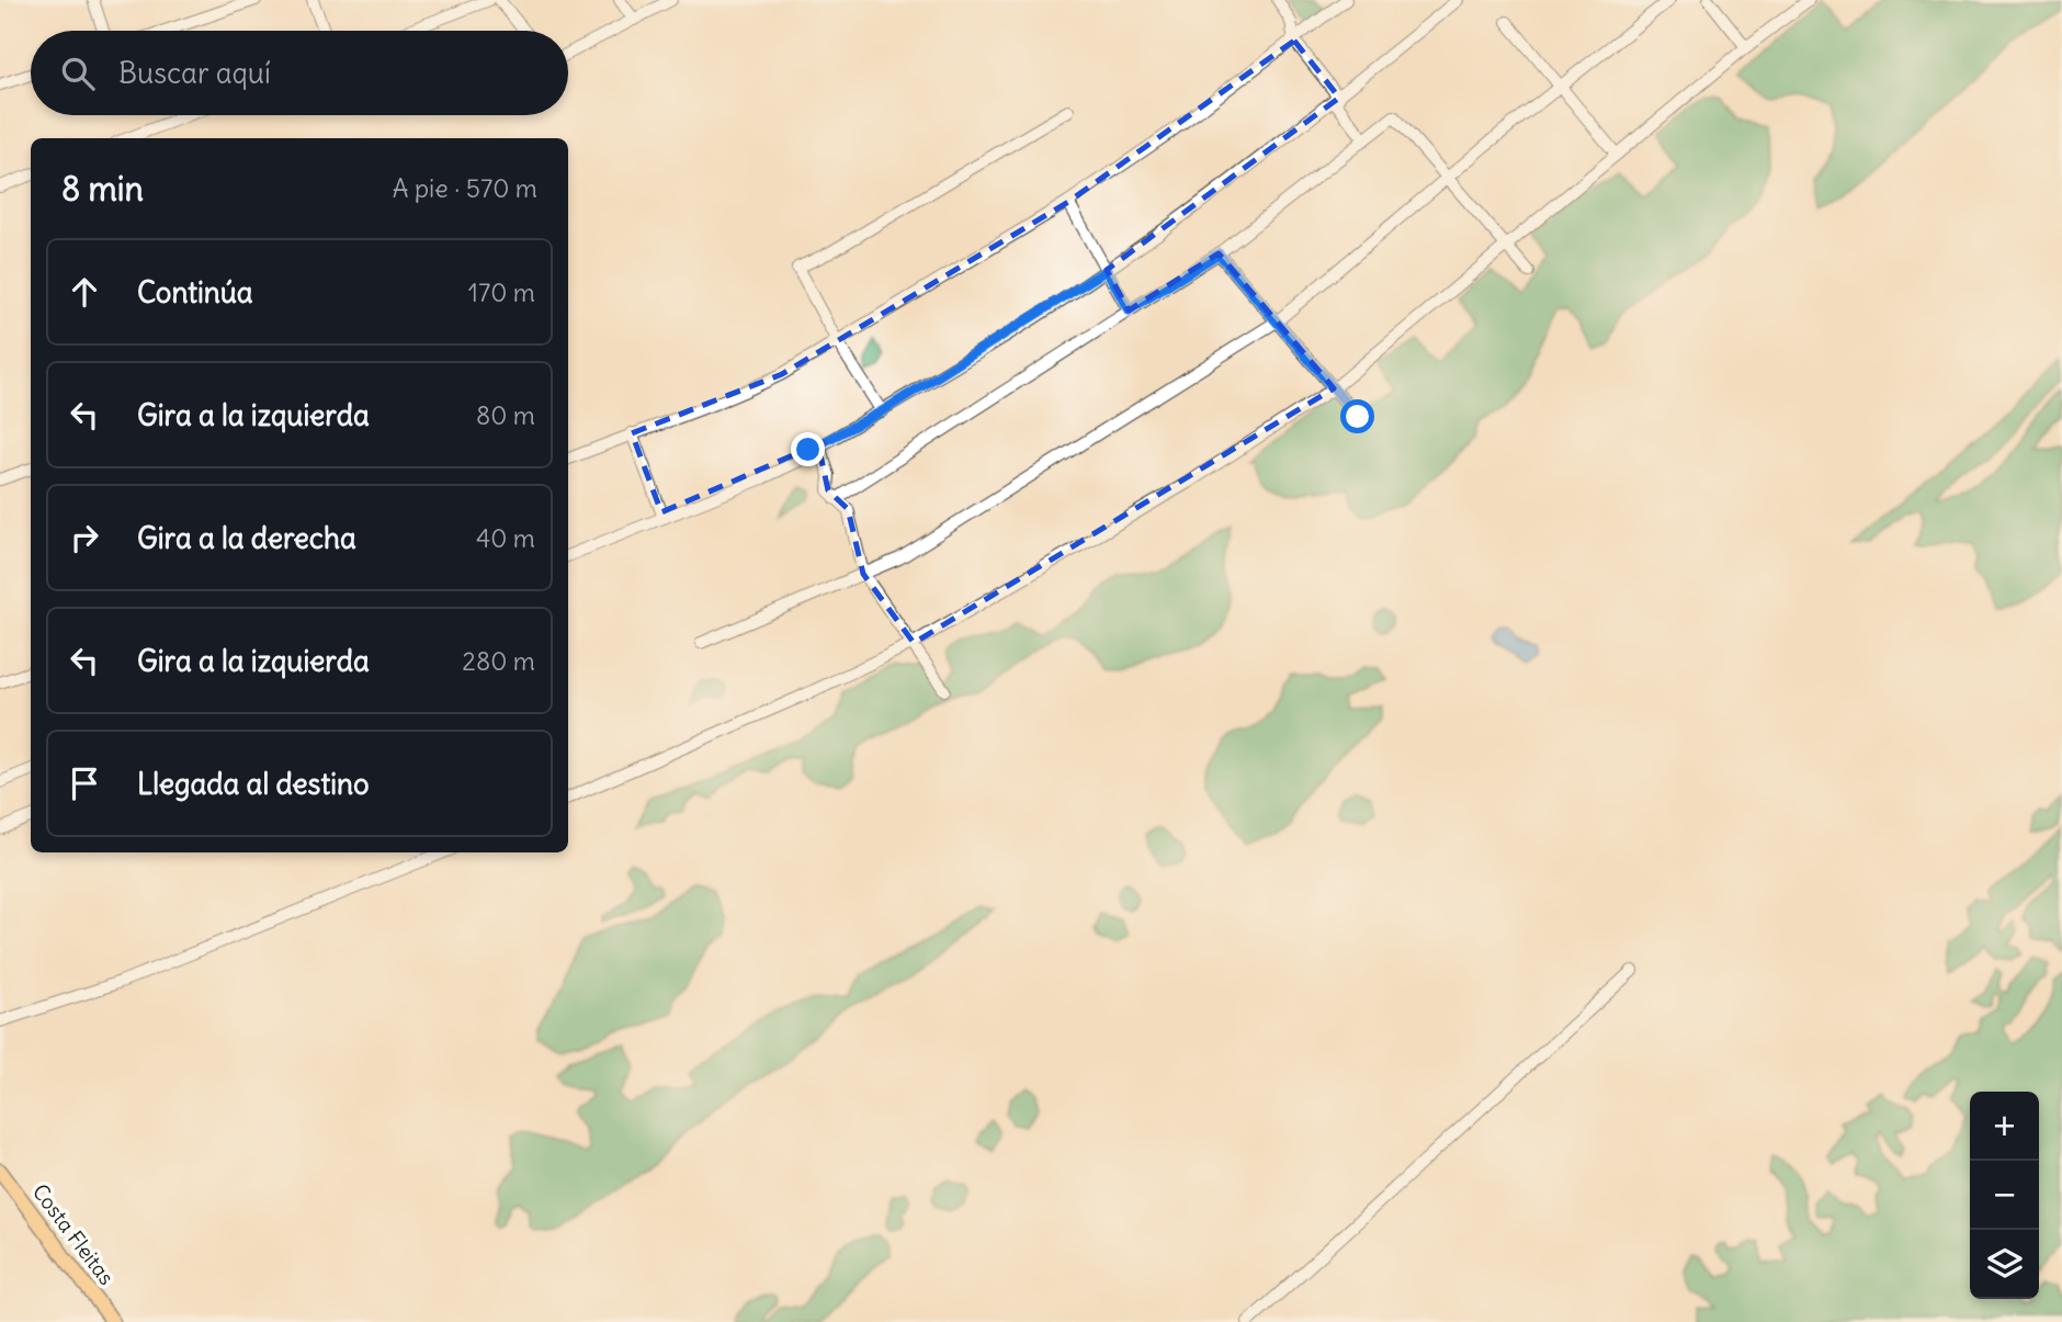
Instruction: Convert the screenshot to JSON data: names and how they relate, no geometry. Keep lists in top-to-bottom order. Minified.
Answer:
{"streets":{"main road":["Costa Fleitas"]},"page":{"search":"Buscar aquí","heading":["8 min","A pie · 570 m"],"list":[["Continúa","170 m"],["Gira a la izquierda","80 m"],["Gira a la derecha","40 m"],["Gira a la izquierda","280 m"],"Llegada al destino"],"map_buttons":["+","−"]}}
